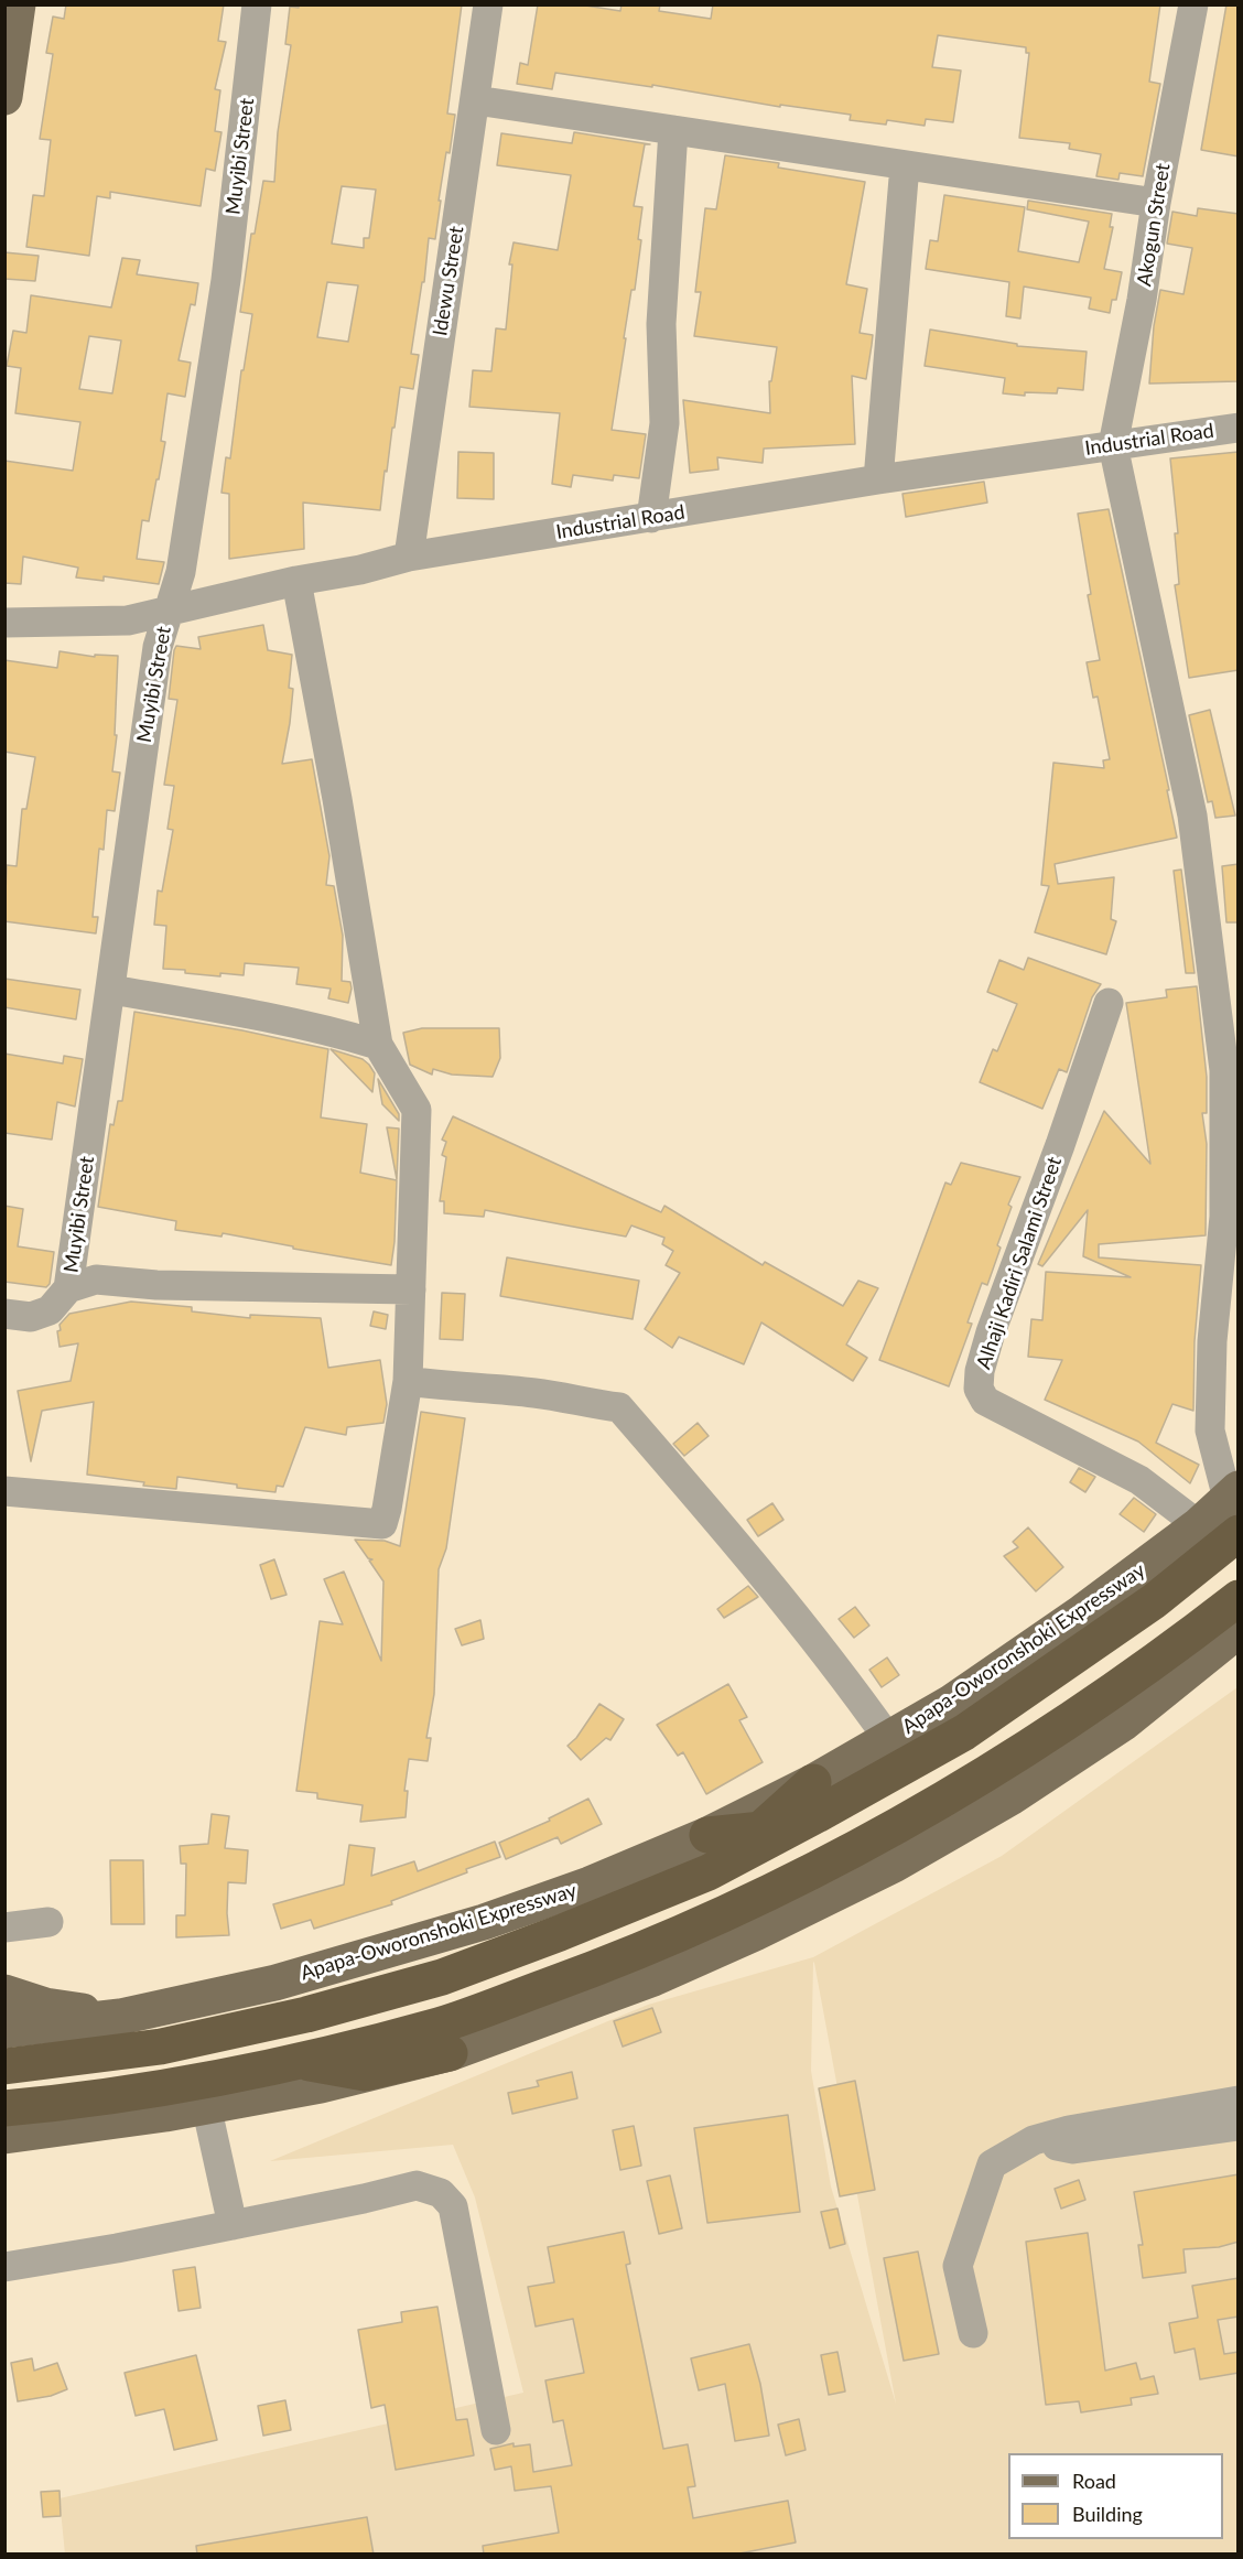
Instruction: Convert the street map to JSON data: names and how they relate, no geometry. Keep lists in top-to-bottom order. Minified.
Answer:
{"streets":{"highway":["Apapa-Oworonshoki Expressway"],"street":["Muyibi Street","Akogun Street","Idewu Street","Industrial Road","Alhaji Kadiri Salami Street"]},"crossings":[["Muyibi Street","Industrial Road"],["Akogun Street","Industrial Road"],["Idewu Street","Industrial Road"],["Alhaji Kadiri Salami Street","Apapa-Oworonshoki Expressway"]],"legend":["Road","Building"]}
